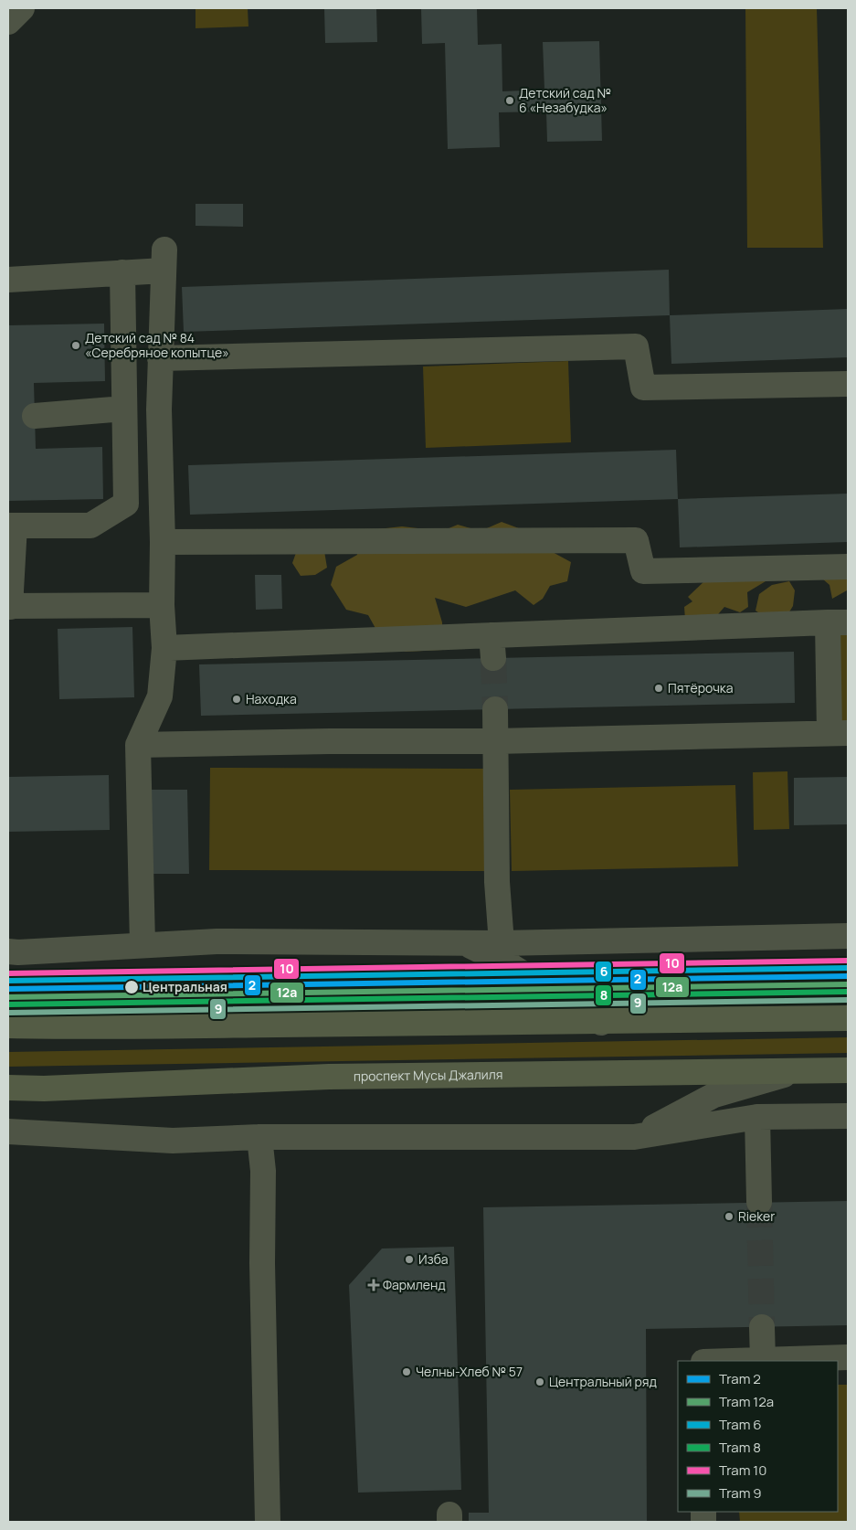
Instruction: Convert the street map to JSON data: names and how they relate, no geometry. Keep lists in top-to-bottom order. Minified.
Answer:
{"streets":{"main road":["проспект Мусы Джалиля"]},"places":{"other":["Детский сад № 6 «Незабудка»","Детский сад № 84 «Серебряное копытце»","Пятёрочка","Находка","Центральная","Rieker","Изба","Челны-Хлеб № 57","Центральный ряд"],"health":["Фармленд"]},"lines":["tram line 10","tram line 6","tram line 2","tram line 12а","tram line 8","tram line 9"],"legend":["Tram 2","Tram 12а","Tram 6","Tram 8","Tram 10","Tram 9"]}
